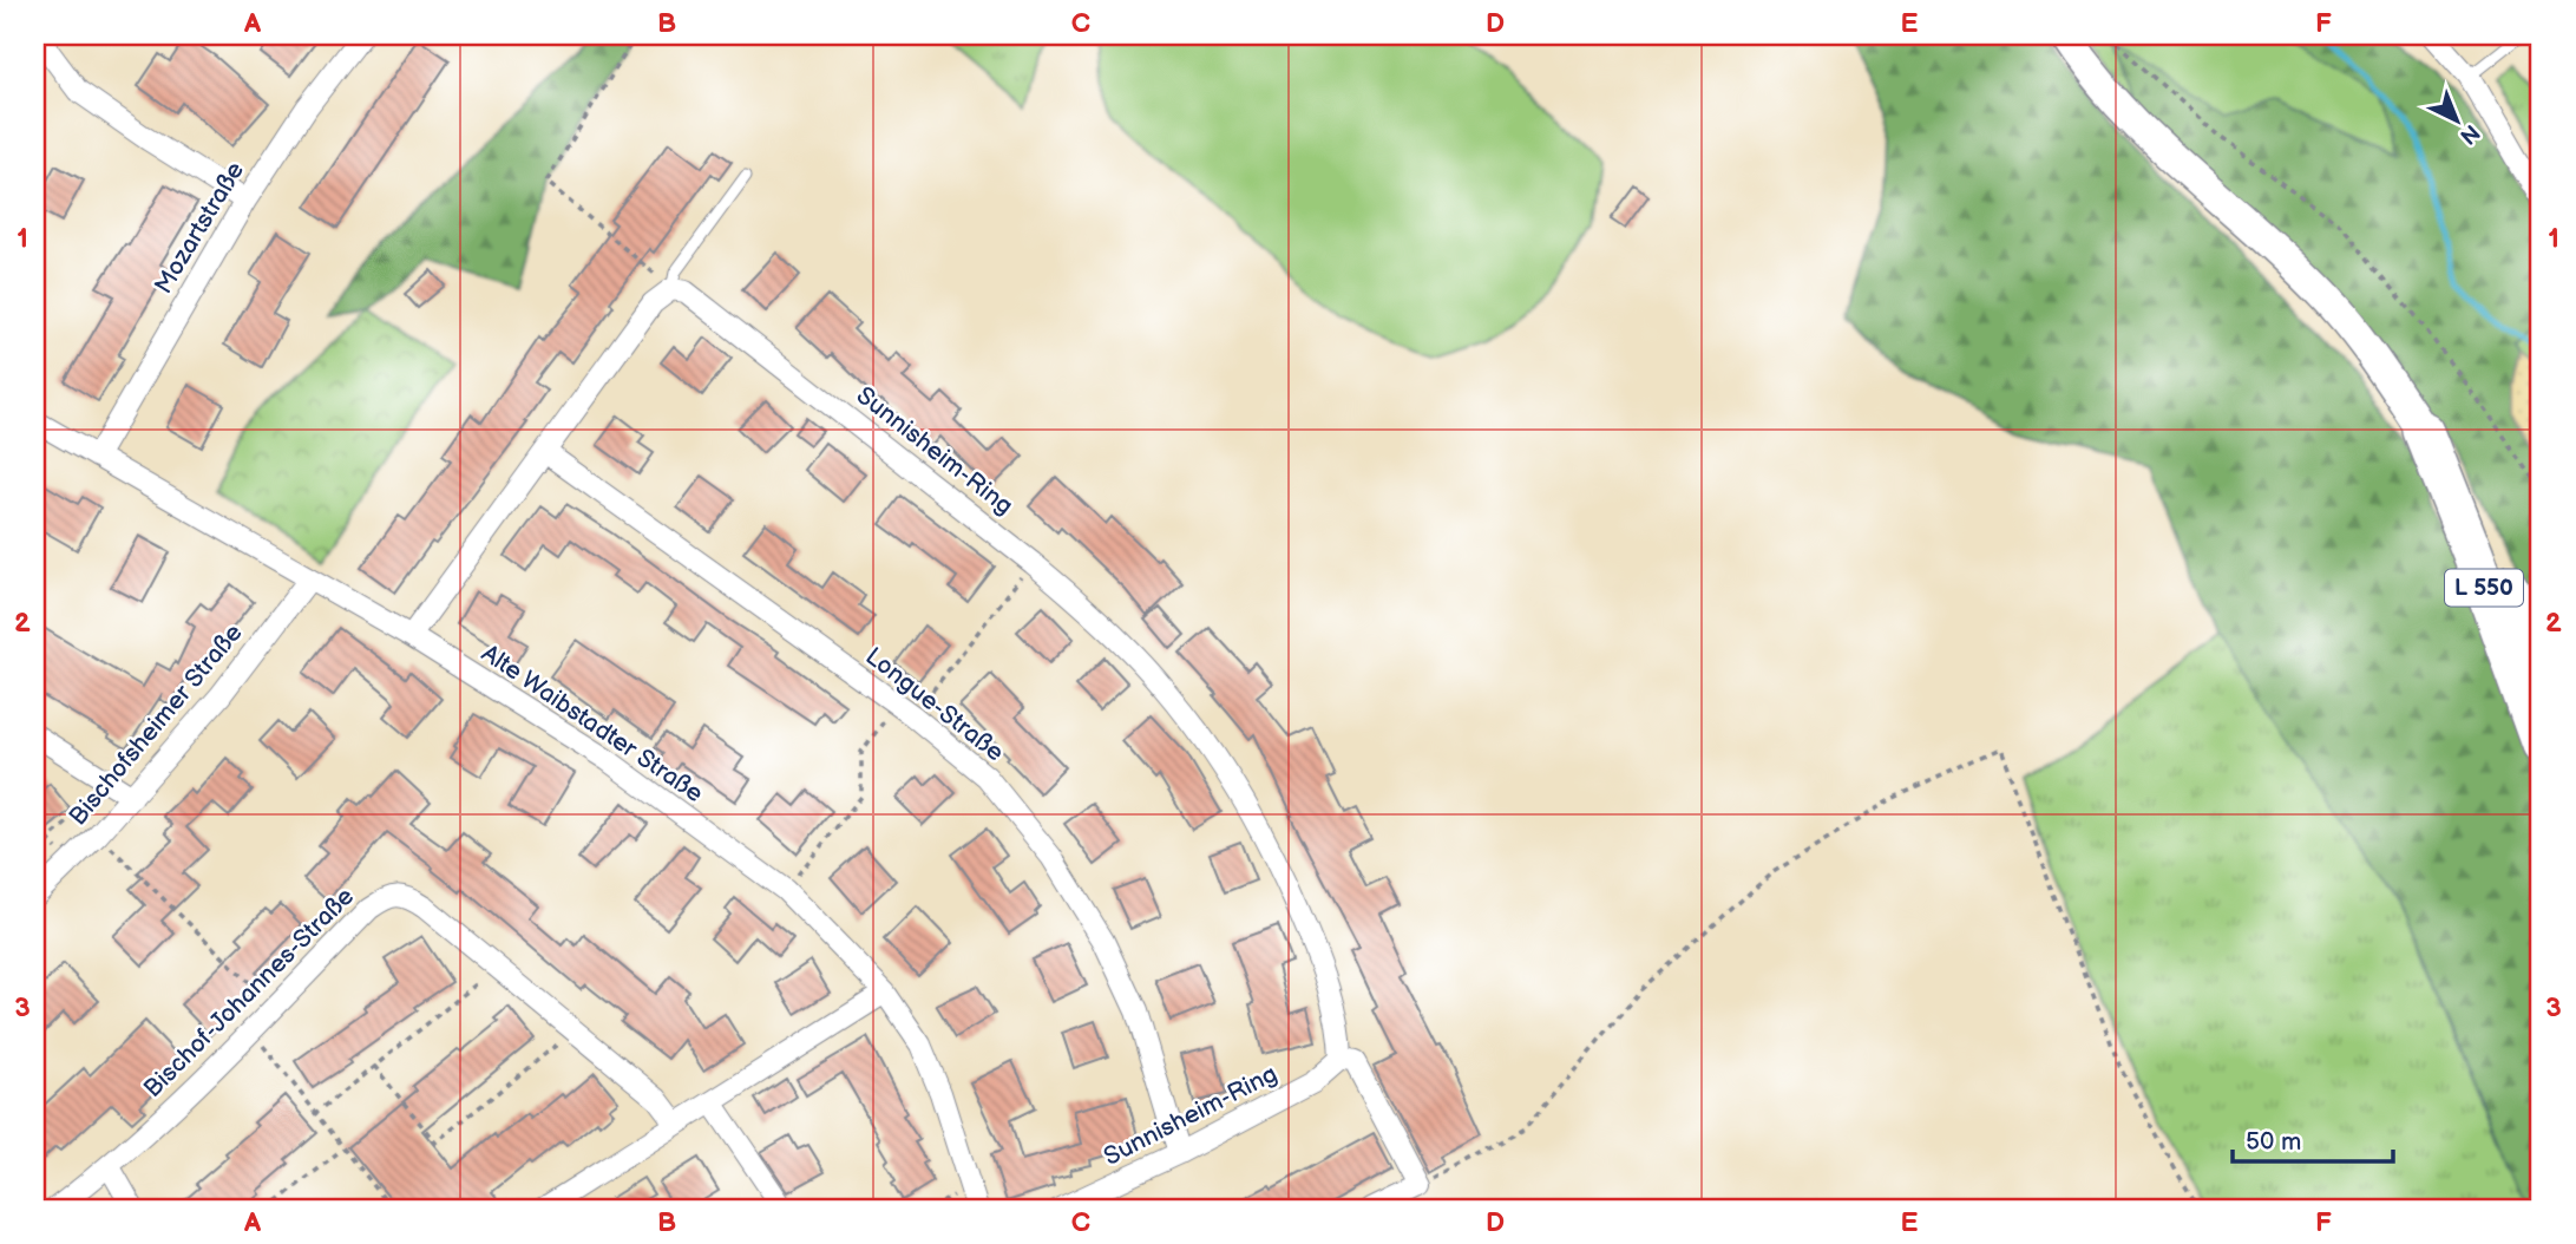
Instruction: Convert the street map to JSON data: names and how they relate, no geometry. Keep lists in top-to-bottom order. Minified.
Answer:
{"streets":{"highway":["L 550"],"street":["Mozartstraße","Sunnisheim-Ring","Longue-Straße","Alte Waibstadter Straße","Bischofsheimer Straße","Bischof-Johannes-Straße"]},"crossings":[["Mozartstraße","Alte Waibstadter Straße"],["Sunnisheim-Ring","Longue-Straße"],["Alte Waibstadter Straße","Bischofsheimer Straße"]],"scale_bar":"50 m","north":"bottom right","grid":{"columns":["A","B","C","D","E","F"],"rows":["1","2","3"]}}
